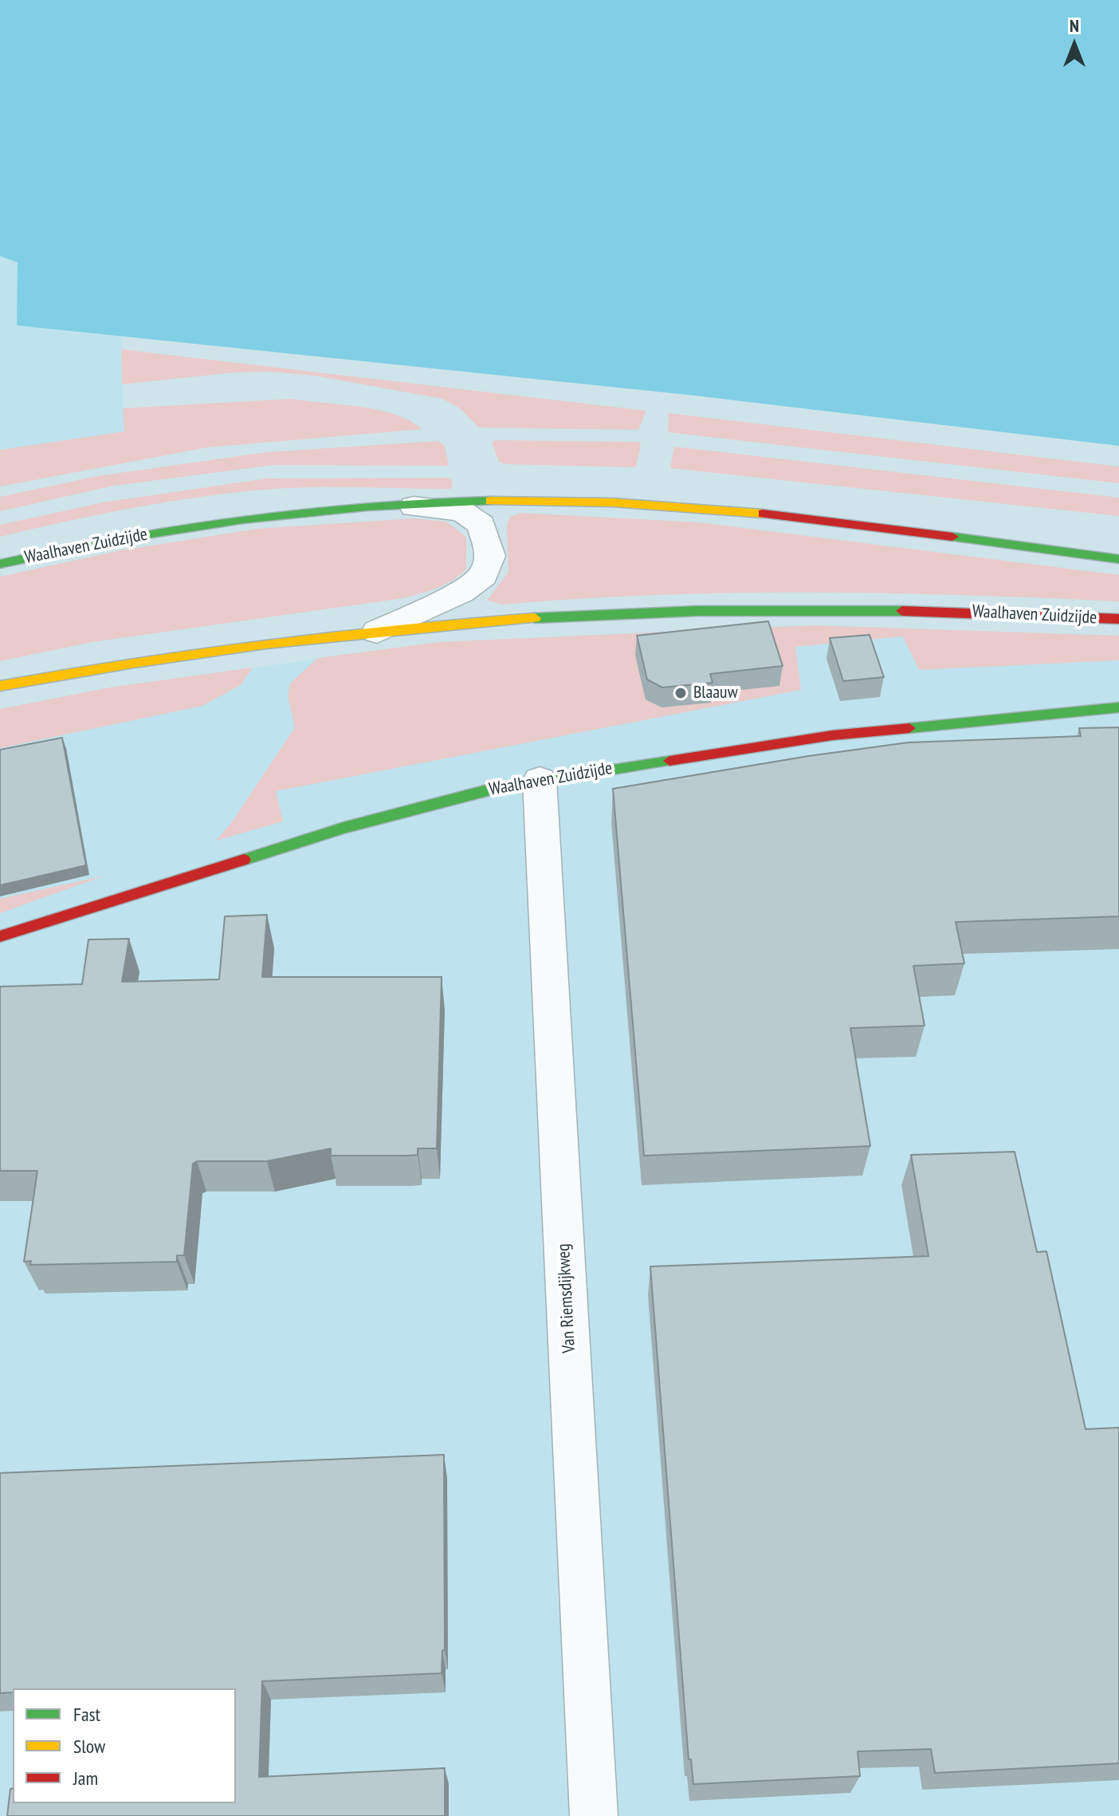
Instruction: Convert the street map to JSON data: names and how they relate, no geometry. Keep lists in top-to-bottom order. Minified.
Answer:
{"streets":{"main road":["Waalhaven Zuidzijde"],"street":["Van Riemsdijkweg"]},"crossings":[["Waalhaven Zuidzijde","Van Riemsdijkweg"]],"places":["Blaauw"],"legend":["Fast","Slow","Jam"],"north":"top"}
